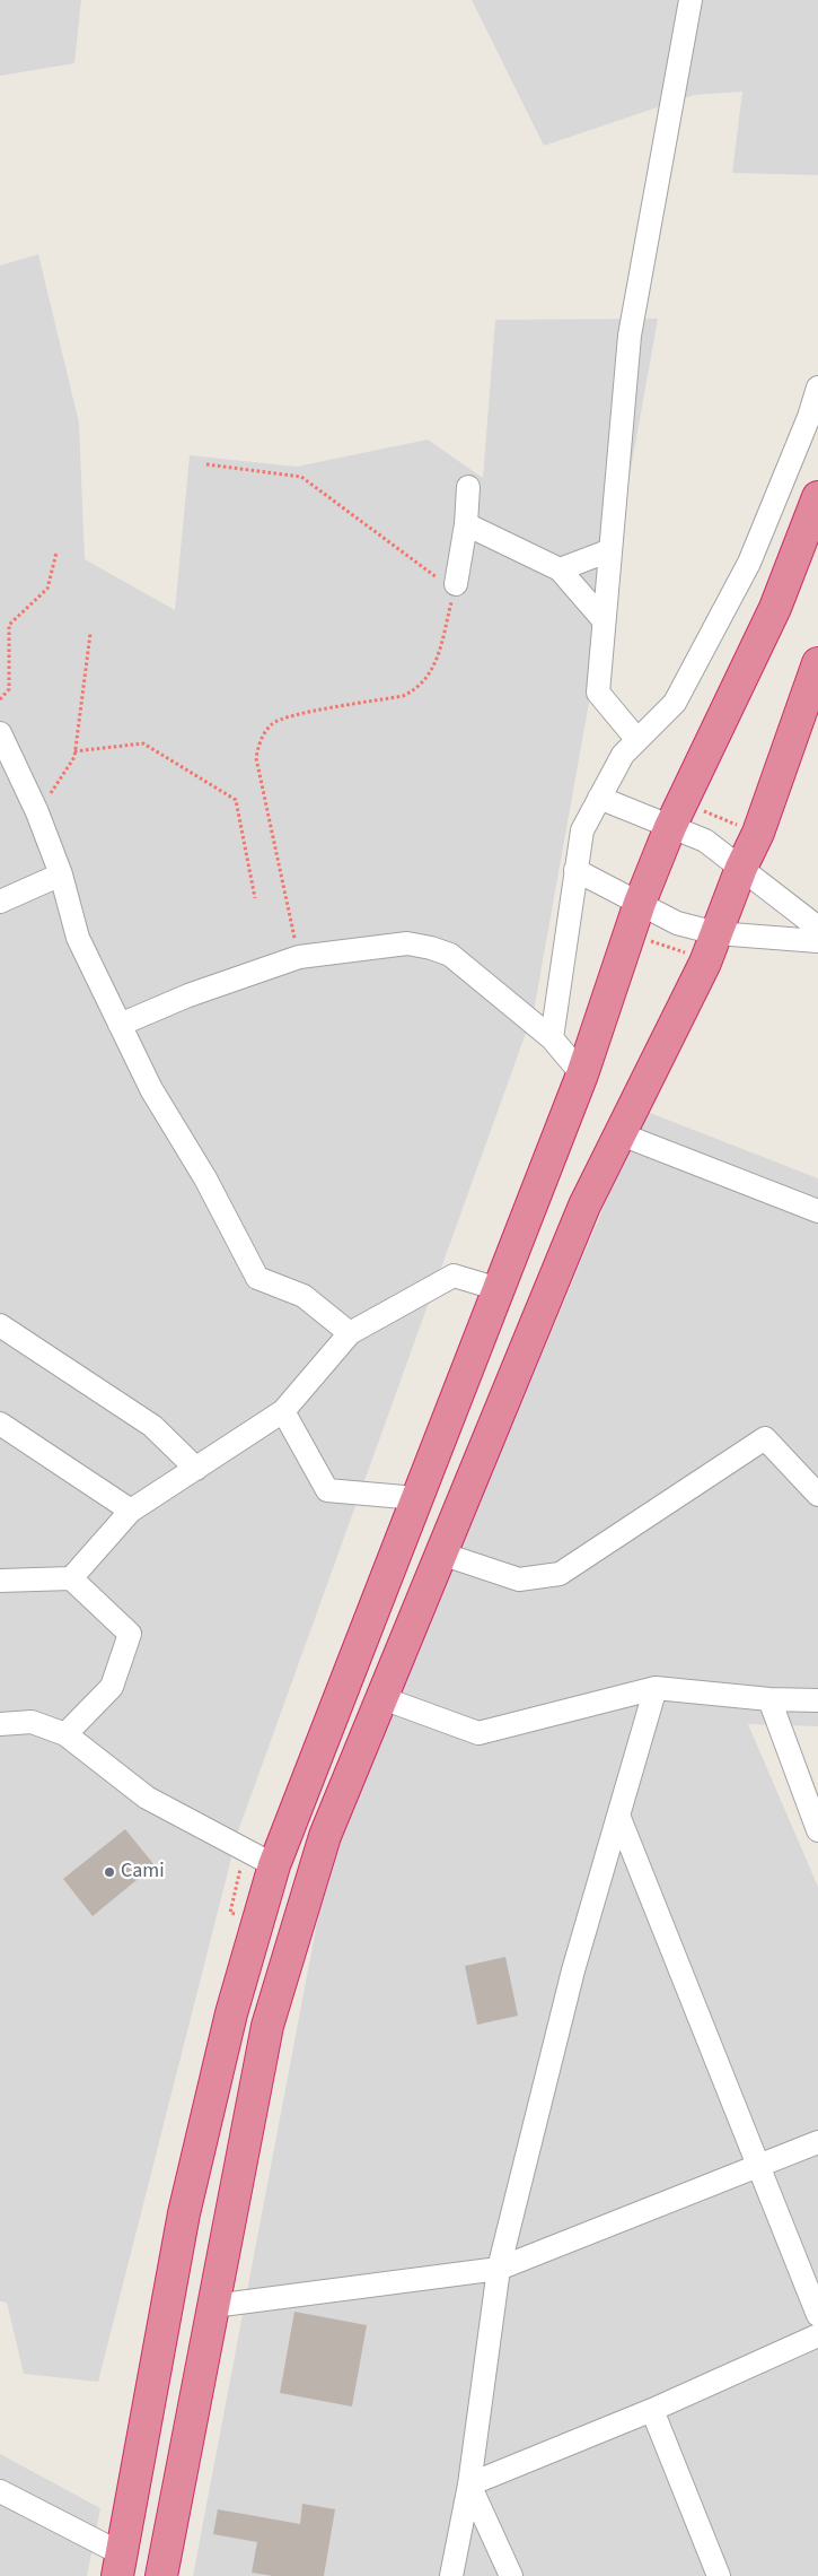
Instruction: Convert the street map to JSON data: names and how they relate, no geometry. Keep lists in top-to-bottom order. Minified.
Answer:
{"places":["Cami"]}
